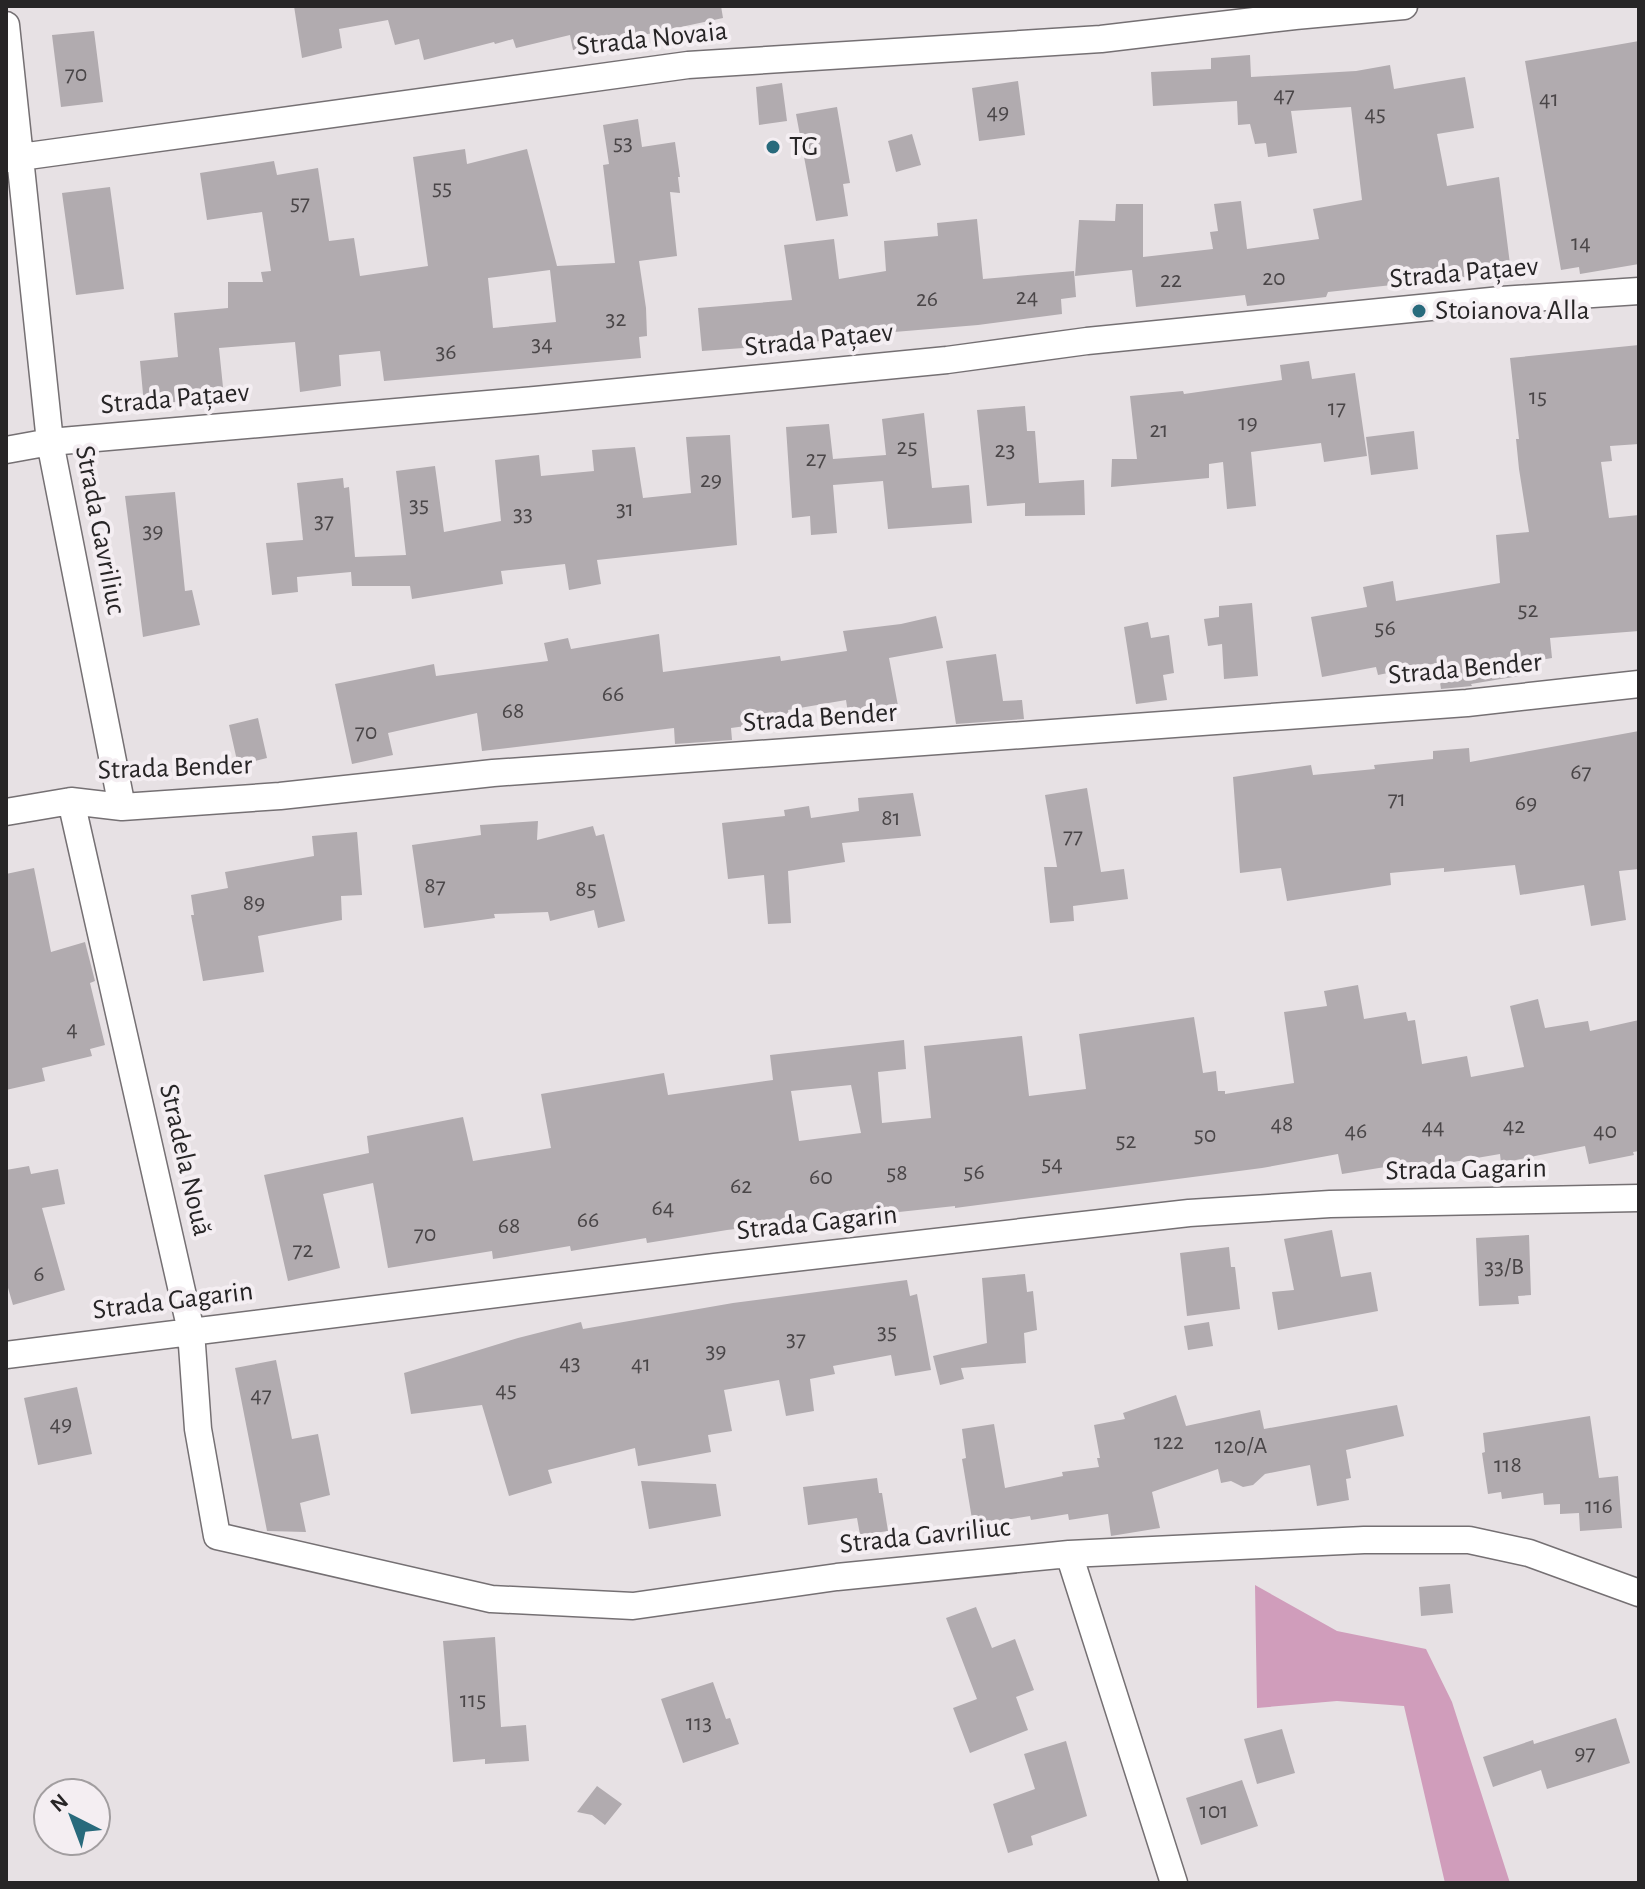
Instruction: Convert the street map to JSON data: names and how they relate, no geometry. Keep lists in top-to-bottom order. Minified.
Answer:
{"streets":{"street":["Strada Novaia","Strada Pațaev","Strada Gavriliuc","Strada Bender","Stradela Nouă","Strada Gagarin"]},"crossings":[["Strada Novaia","Strada Gavriliuc"],["Strada Pațaev","Strada Gavriliuc"],["Strada Gavriliuc","Strada Bender"],["Strada Gavriliuc","Stradela Nouă"],["Strada Bender","Stradela Nouă"],["Stradela Nouă","Strada Gagarin"]],"places":["TG","Stoianova Alla"],"house_numbers":["70","47","41","49","45","53","55","57","14","20","22","24","26","32","34","36","15","17","19","21","25","23","27","29","35","31","33","37","39","52","56","66","68","70","67","71","69","81","77","87","85","89","4","48","42","44","46","40","50","52","54","56","58","60","62","64","66","68","70","72","33/B","6","35","37","39","43","41","45","47","49","122","120/A","118","116","115","113","97","101"],"north":"top left"}
